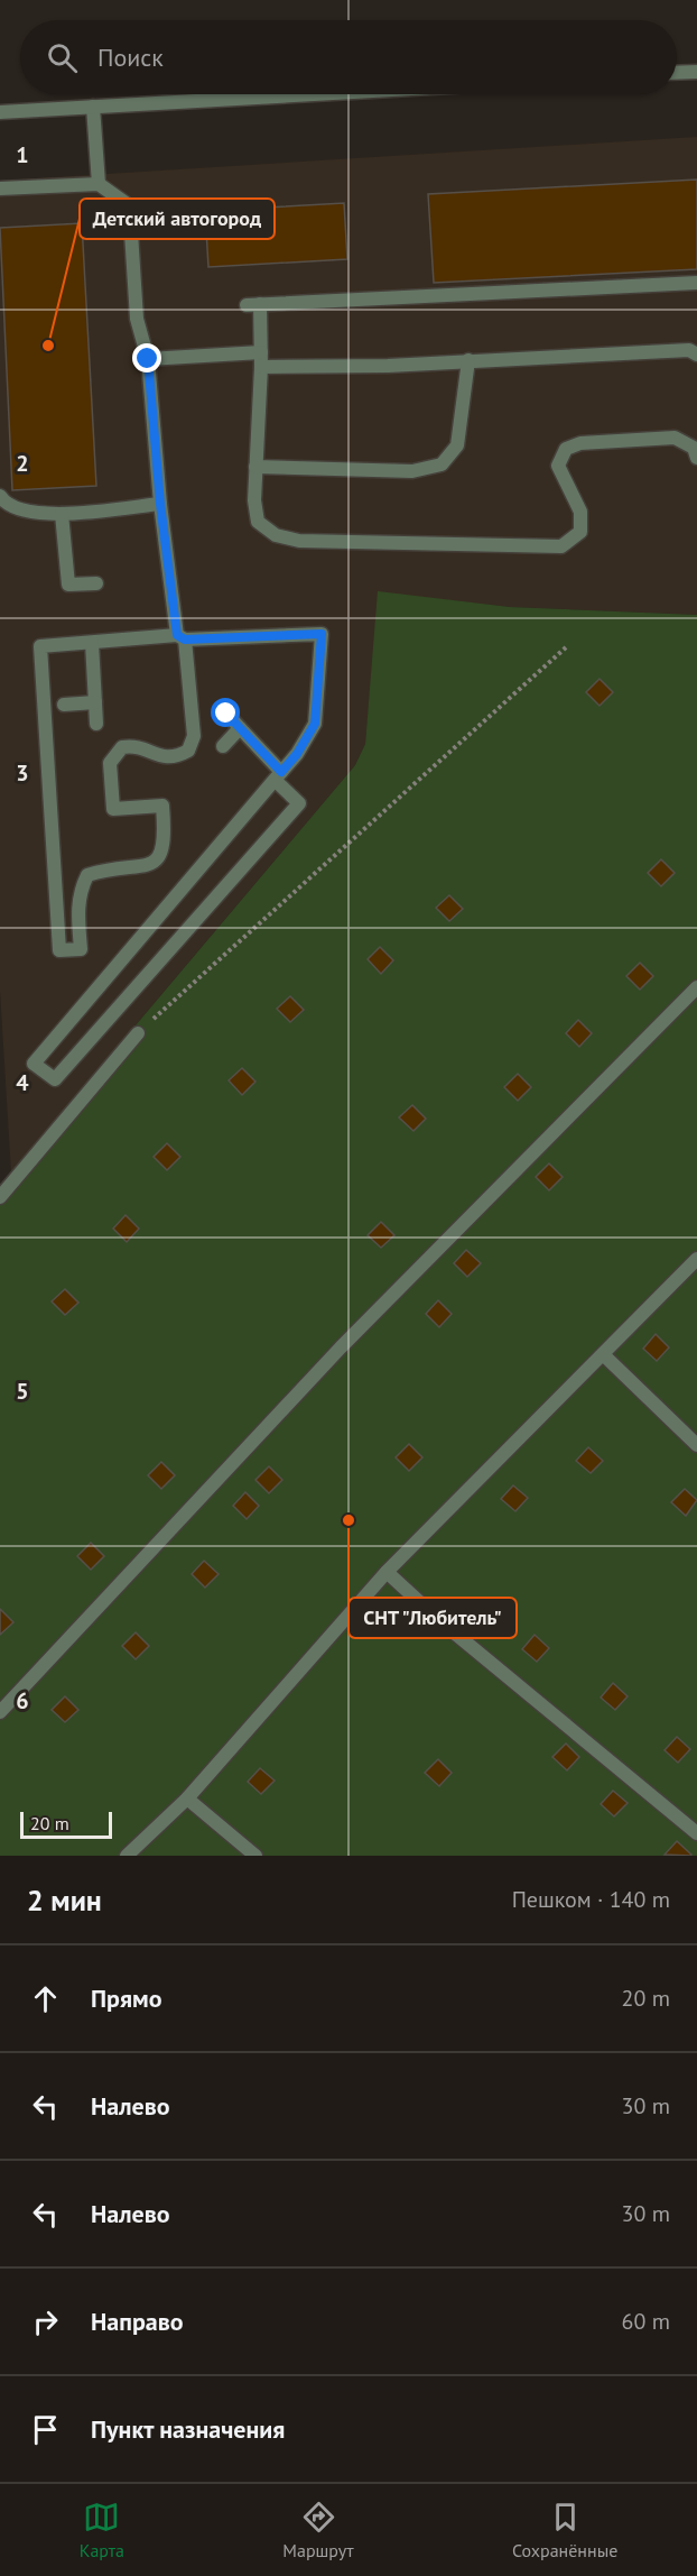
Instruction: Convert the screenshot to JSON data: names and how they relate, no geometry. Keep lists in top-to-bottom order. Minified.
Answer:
{"places":["Детский автогород","СНТ \"Любитель\""],"scale_bar":"20 m","page":{"search":"Поиск","scale":"20 m","heading":["2 мин","Пешком · 140 m"],"list":[["Прямо","20 m"],["Налево","30 m"],["Налево","30 m"],["Направо","60 m"],"Пункт назначения"],"nav":["Карта","Маршрут","Сохранённые"]},"grid":{"rows":["1","2","3","4","5","6"]}}
